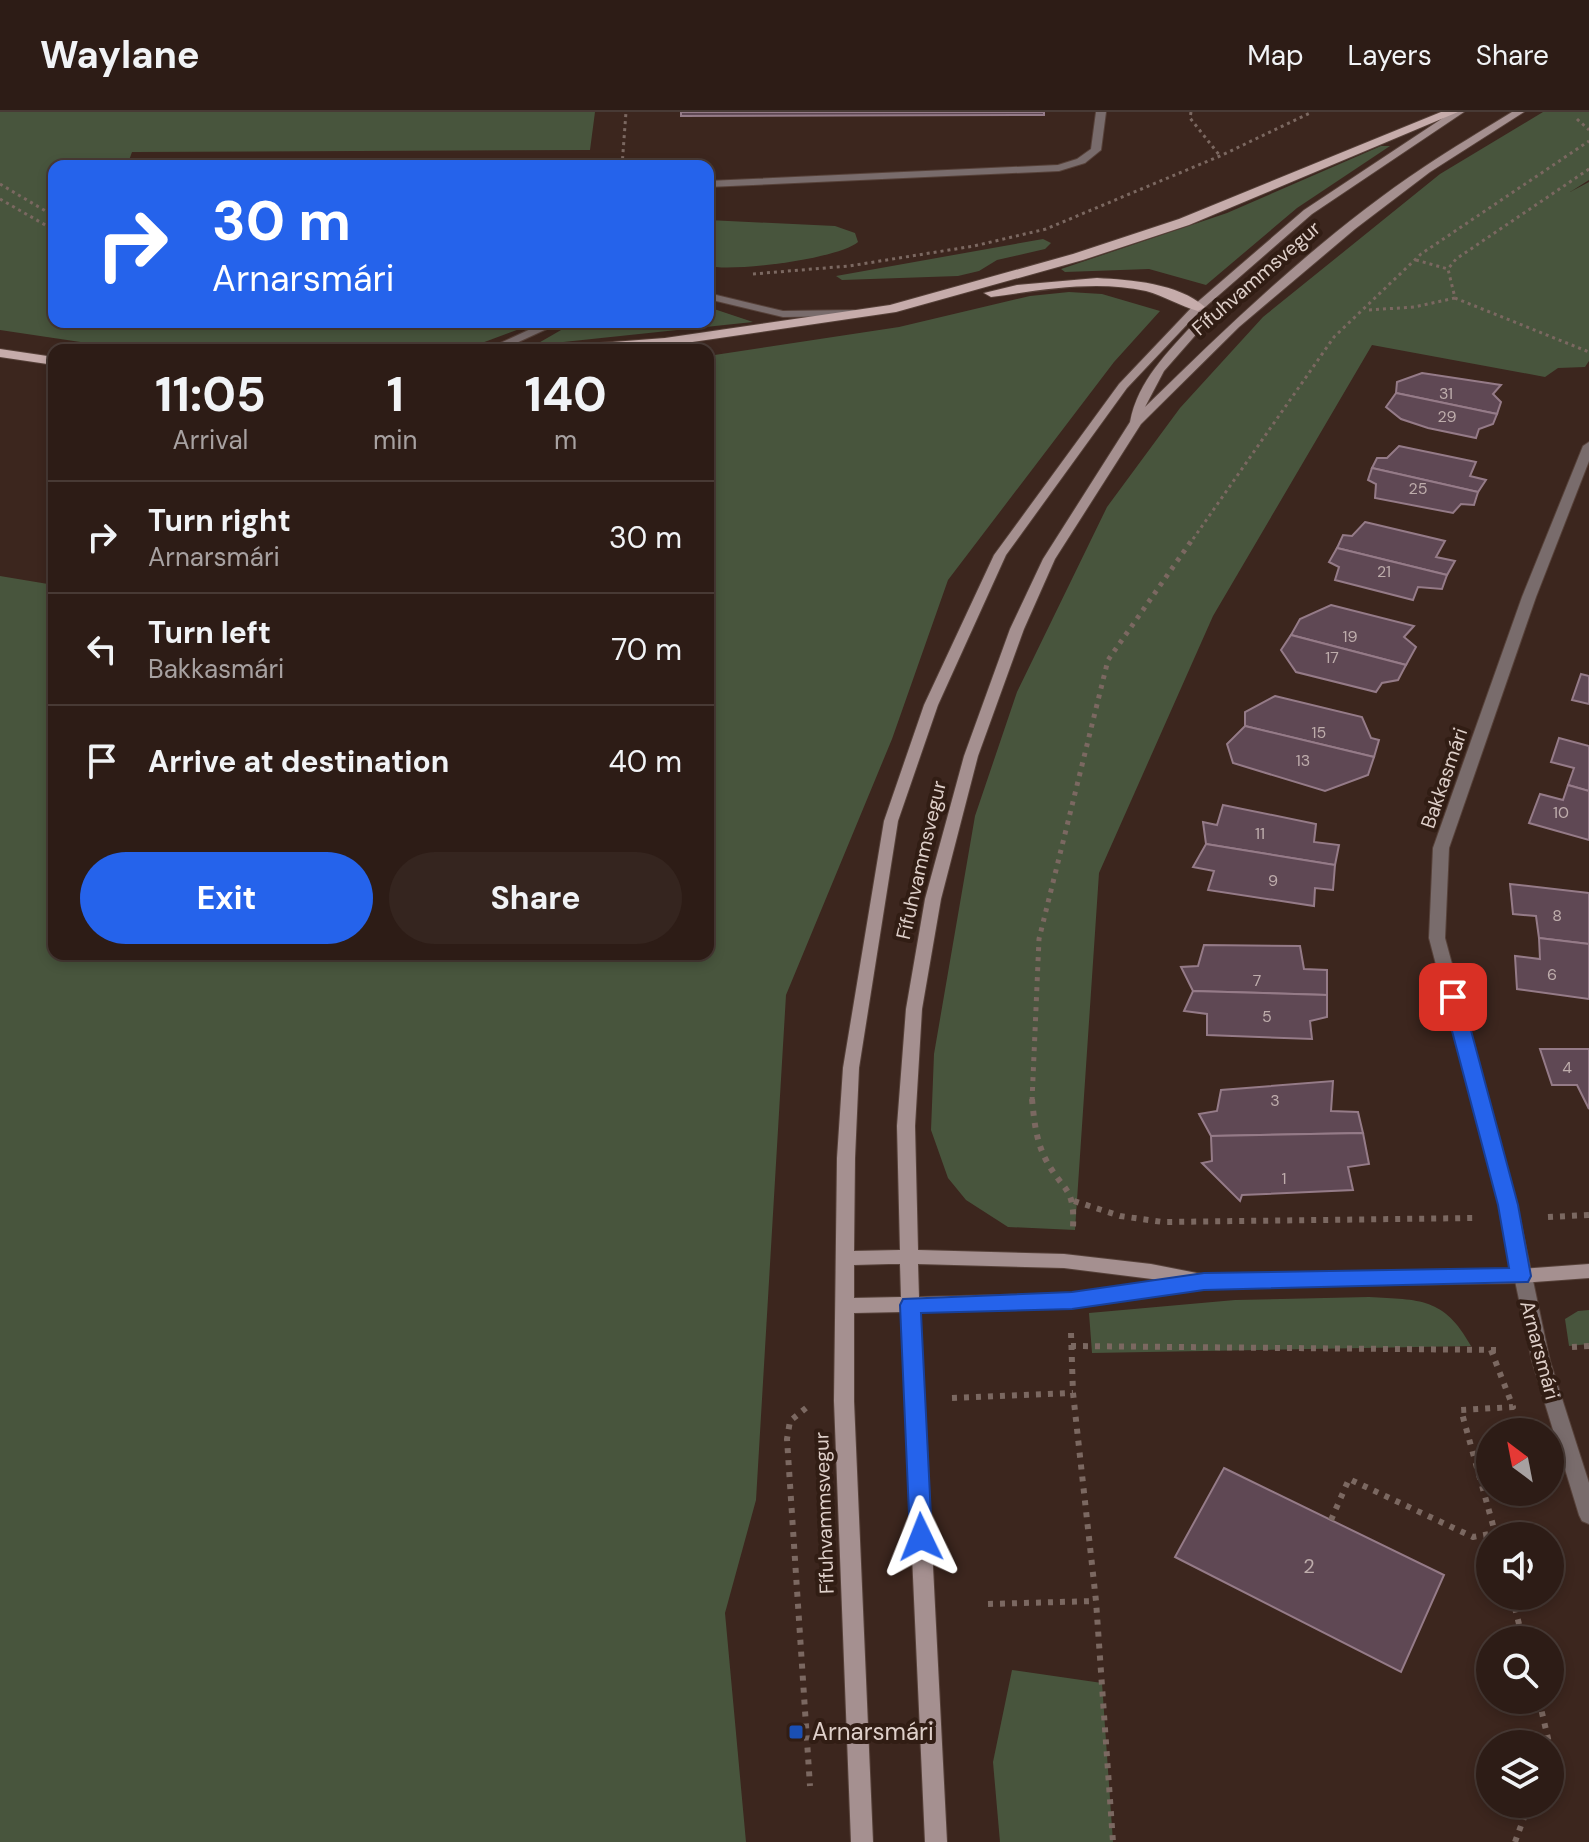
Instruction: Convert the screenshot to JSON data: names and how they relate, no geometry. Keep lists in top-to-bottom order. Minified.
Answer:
{"streets":{"main road":["Fífuhvammsvegur","Arnarsmári"],"street":["Bakkasmári"]},"crossings":[["Fífuhvammsvegur","Arnarsmári"],["Bakkasmári","Arnarsmári"]],"places":{"transit":["Arnarsmári"]},"house_numbers":["31","29","25","21","19","17","15","13","10","11","9","8","6","7","5","4","3","1","2"],"north":"top left","page":{"header":"Waylane","nav":["Map","Layers","Share"],"turn":["30 m","Arnarsmári"],"eta":["11:05","Arrival","1","min","140","m"],"list":[{"name":"Turn right","note":"Arnarsmári","value":"30 m"},{"name":"Turn left","note":"Bakkasmári","value":"70 m"},{"name":"Arrive at destination","value":"40 m"}],"buttons":["Exit","Share"]}}
